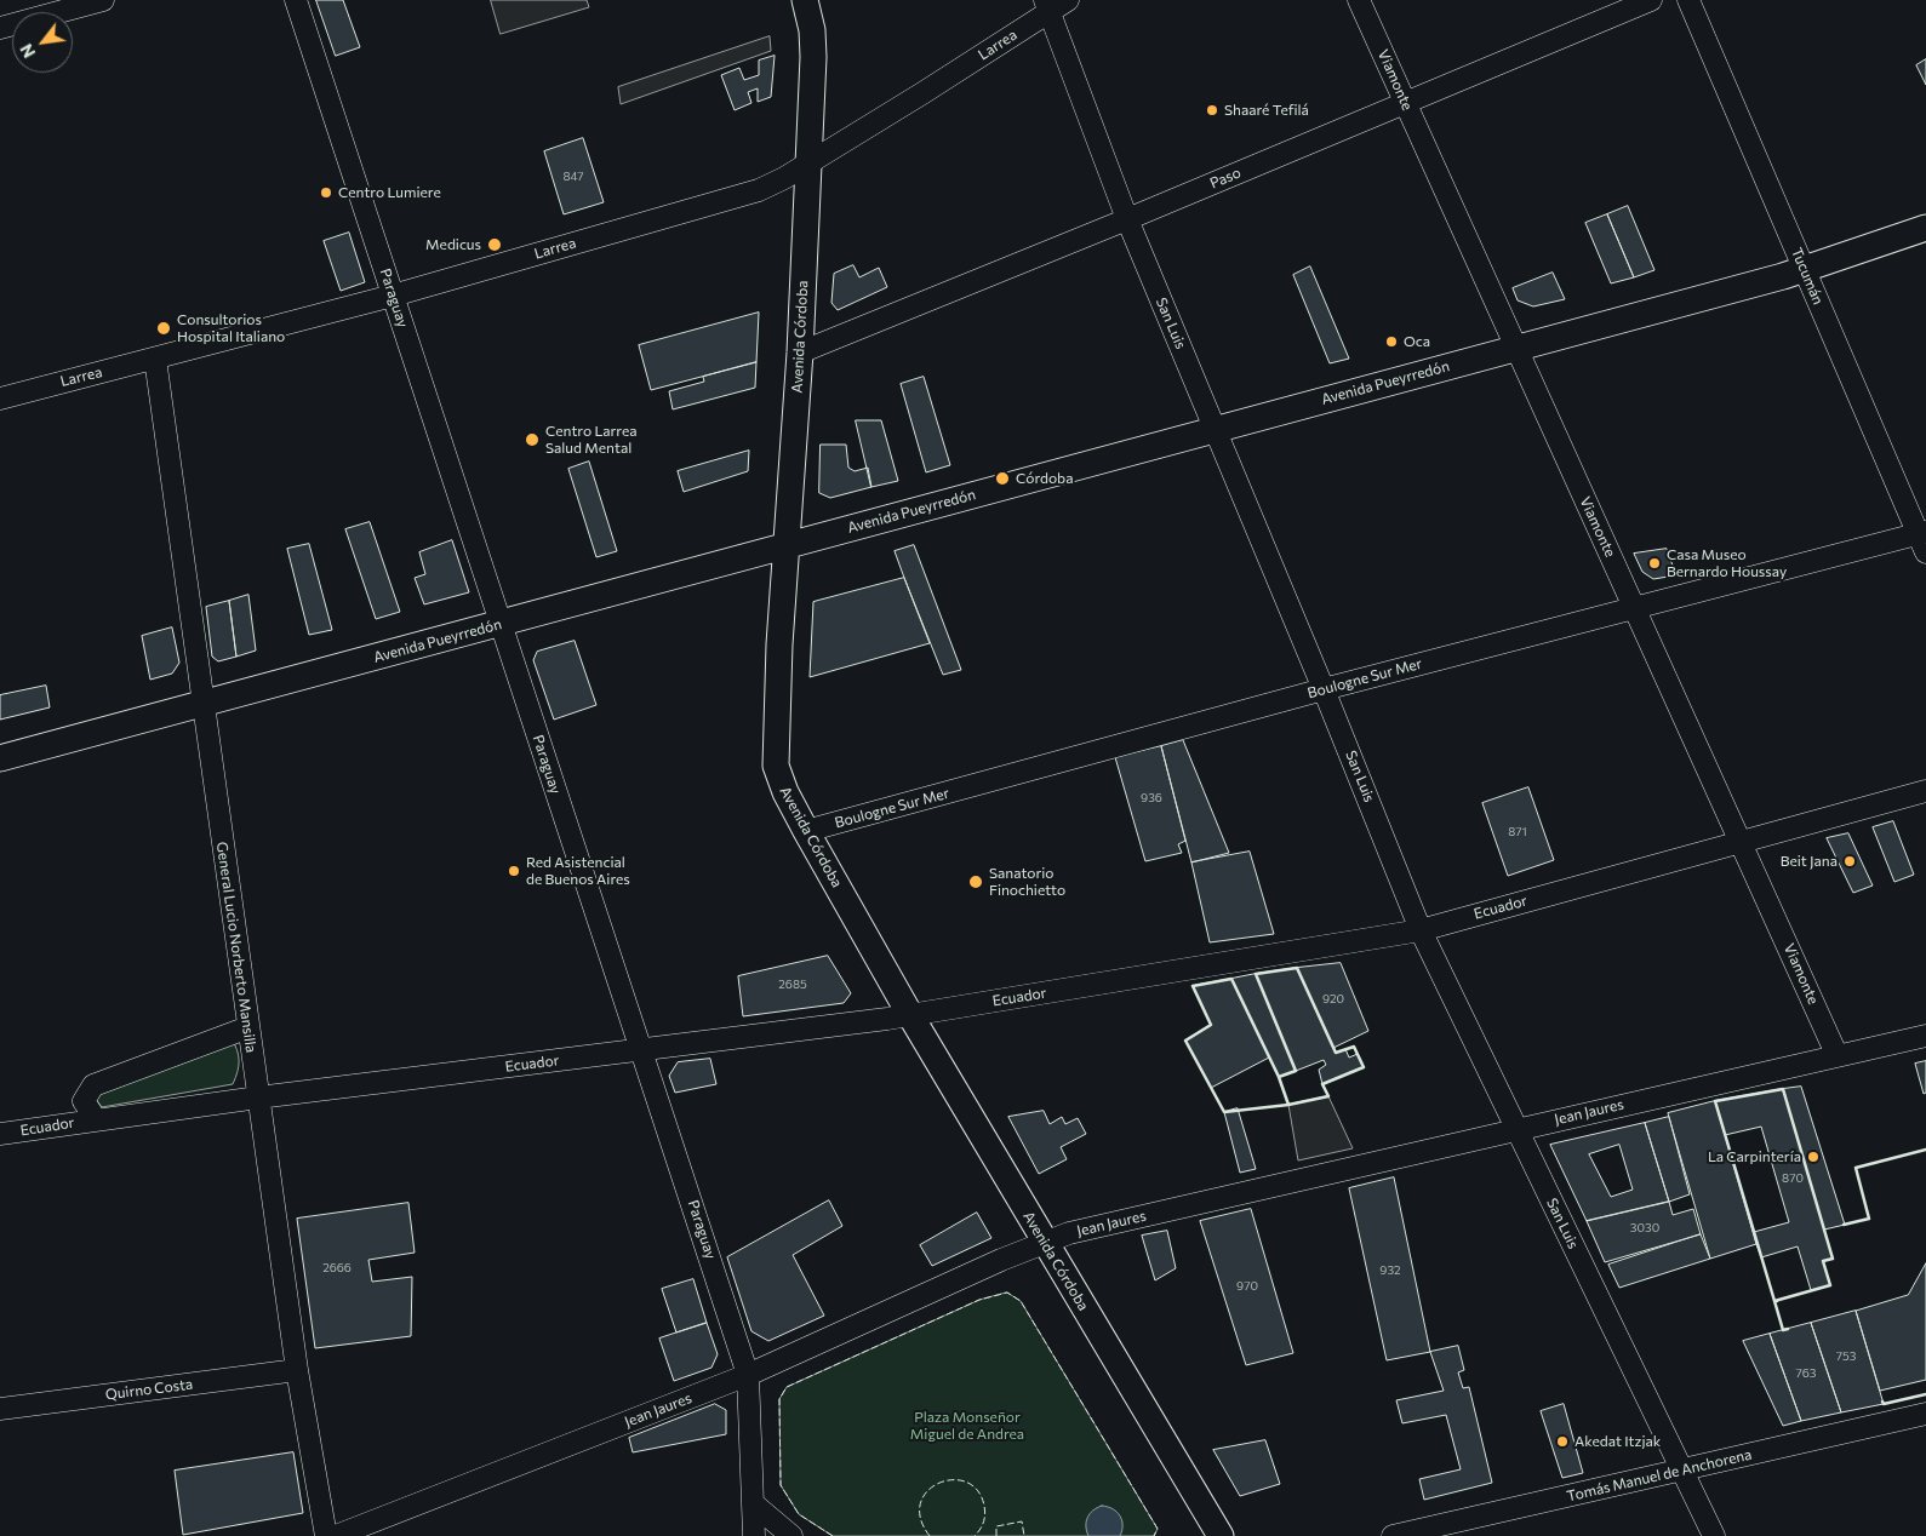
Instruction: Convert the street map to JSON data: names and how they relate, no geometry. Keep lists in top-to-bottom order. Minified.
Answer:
{"streets":{"main road":["Avenida Córdoba","Avenida Pueyrredón"],"street":["Larrea","Viamonte","Paso","Tucumán","Paraguay","San Luis","Boulogne Sur Mer","Ecuador","General Lucio Norberto Mansilla","Jean Jaures","Quirno Costa","Tomás Manuel de Anchorena"]},"crossings":[["Larrea","Paraguay"],["Larrea","San Luis"],["Larrea","Avenida Córdoba"],["Larrea","General Lucio Norberto Mansilla"],["Viamonte","Paso"],["Viamonte","Avenida Pueyrredón"],["Viamonte","Boulogne Sur Mer"],["Viamonte","Ecuador"],["Viamonte","Jean Jaures"],["Paso","San Luis"],["Paso","Avenida Córdoba"],["Tucumán","Avenida Pueyrredón"],["Tucumán","Boulogne Sur Mer"],["Paraguay","Avenida Pueyrredón"],["Paraguay","Ecuador"],["Paraguay","Jean Jaures"],["San Luis","Avenida Pueyrredón"],["San Luis","Boulogne Sur Mer"],["San Luis","Ecuador"],["San Luis","Jean Jaures"],["San Luis","Tomás Manuel de Anchorena"],["Avenida Córdoba","Avenida Pueyrredón"],["Avenida Córdoba","Boulogne Sur Mer"],["Avenida Córdoba","Ecuador"],["Avenida Córdoba","Jean Jaures"],["Avenida Pueyrredón","General Lucio Norberto Mansilla"],["Ecuador","General Lucio Norberto Mansilla"],["General Lucio Norberto Mansilla","Quirno Costa"]],"parks":["Plaza Monseñor Miguel de Andrea"],"places":["Shaaré Tefilá","Centro Lumiere","Medicus","Consultorios Hospital Italiano","Oca","Centro Larrea Salud Mental","Córdoba","Casa Museo Bernardo Houssay","Beit Jana","Red Asistencial de Buenos Aires","Sanatorio Finochietto","La Carpintería","Akedat Itzjak"],"house_numbers":["847","936","871","2685","920","870","3030","2666","932","970","753","763"],"north":"bottom left"}
